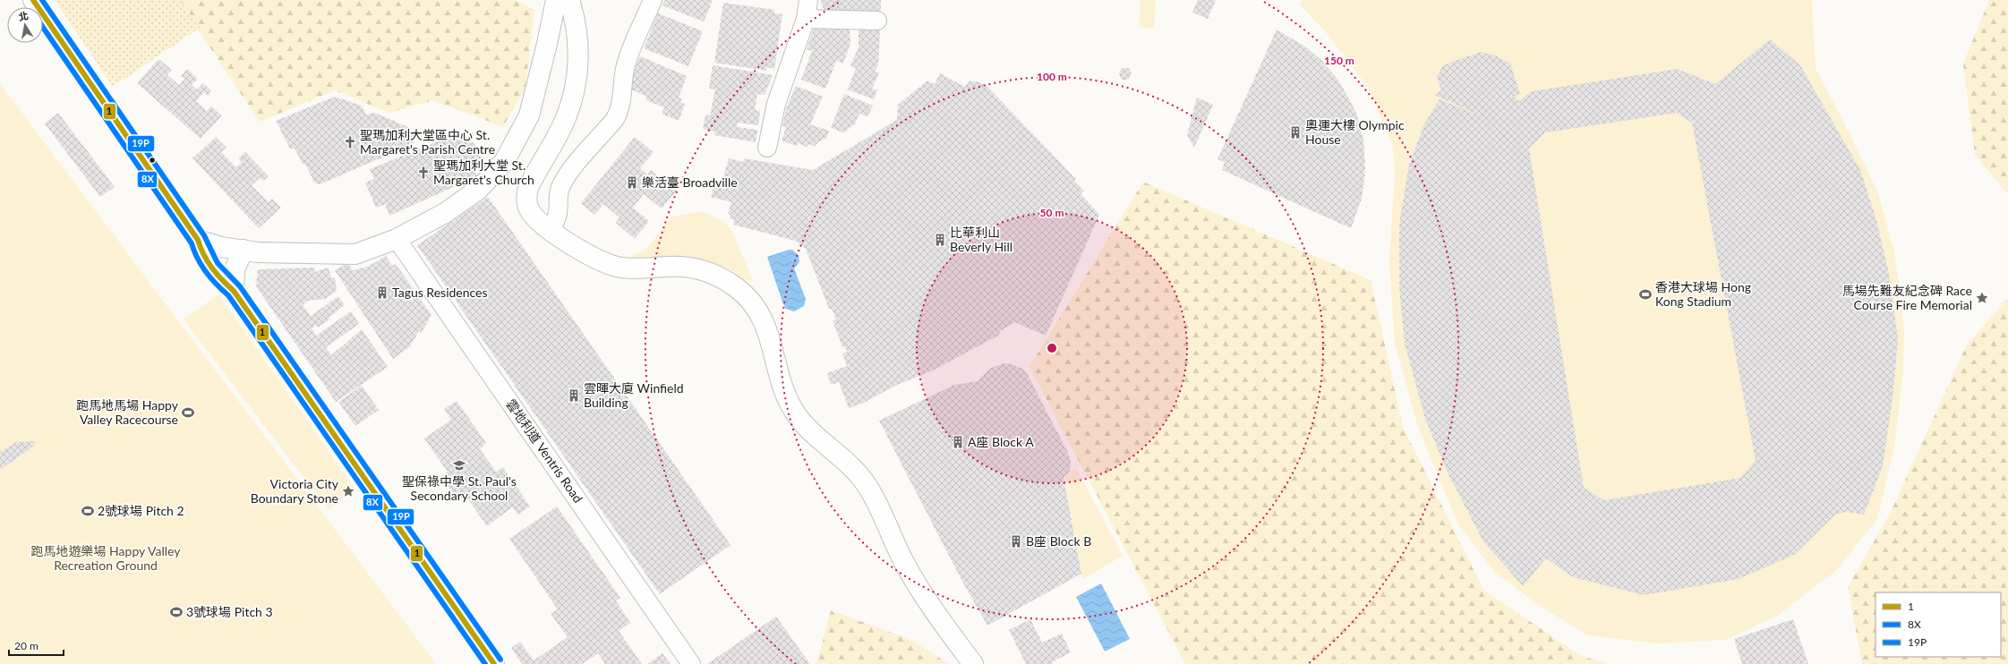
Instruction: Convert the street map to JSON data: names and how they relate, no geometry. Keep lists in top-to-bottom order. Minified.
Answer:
{"streets":{"street":["雲地利道 Ventris Road"]},"parks":["跑馬地遊樂場 Happy Valley Recreation Ground"],"places":{"building":["奧運大樓 Olympic House","樂活臺 Broadville","比華利山 Beverly Hill","Tagus Residences","雲暉大廈 Winfield Building","A座 Block A","B座 Block B"],"church":["聖瑪加利大堂區中心 St. Margaret's Parish Centre","聖瑪加利大堂 St. Margaret's Church"],"sports":["香港大球場 Hong Kong Stadium","跑馬地馬場 Happy Valley Racecourse","2號球場 Pitch 2","3號球場 Pitch 3"],"place":["馬場先難友紀念碑 Race Course Fire Memorial","Victoria City Boundary Stone"],"school or university":["聖保祿中學 St. Paul's Secondary School"]},"lines":["transit line 1","transit line 19P","transit line 8X"],"legend":["1","8X","19P"],"scale_bar":"20 m","north":"top","rings":["150 m","100 m","50 m"]}
